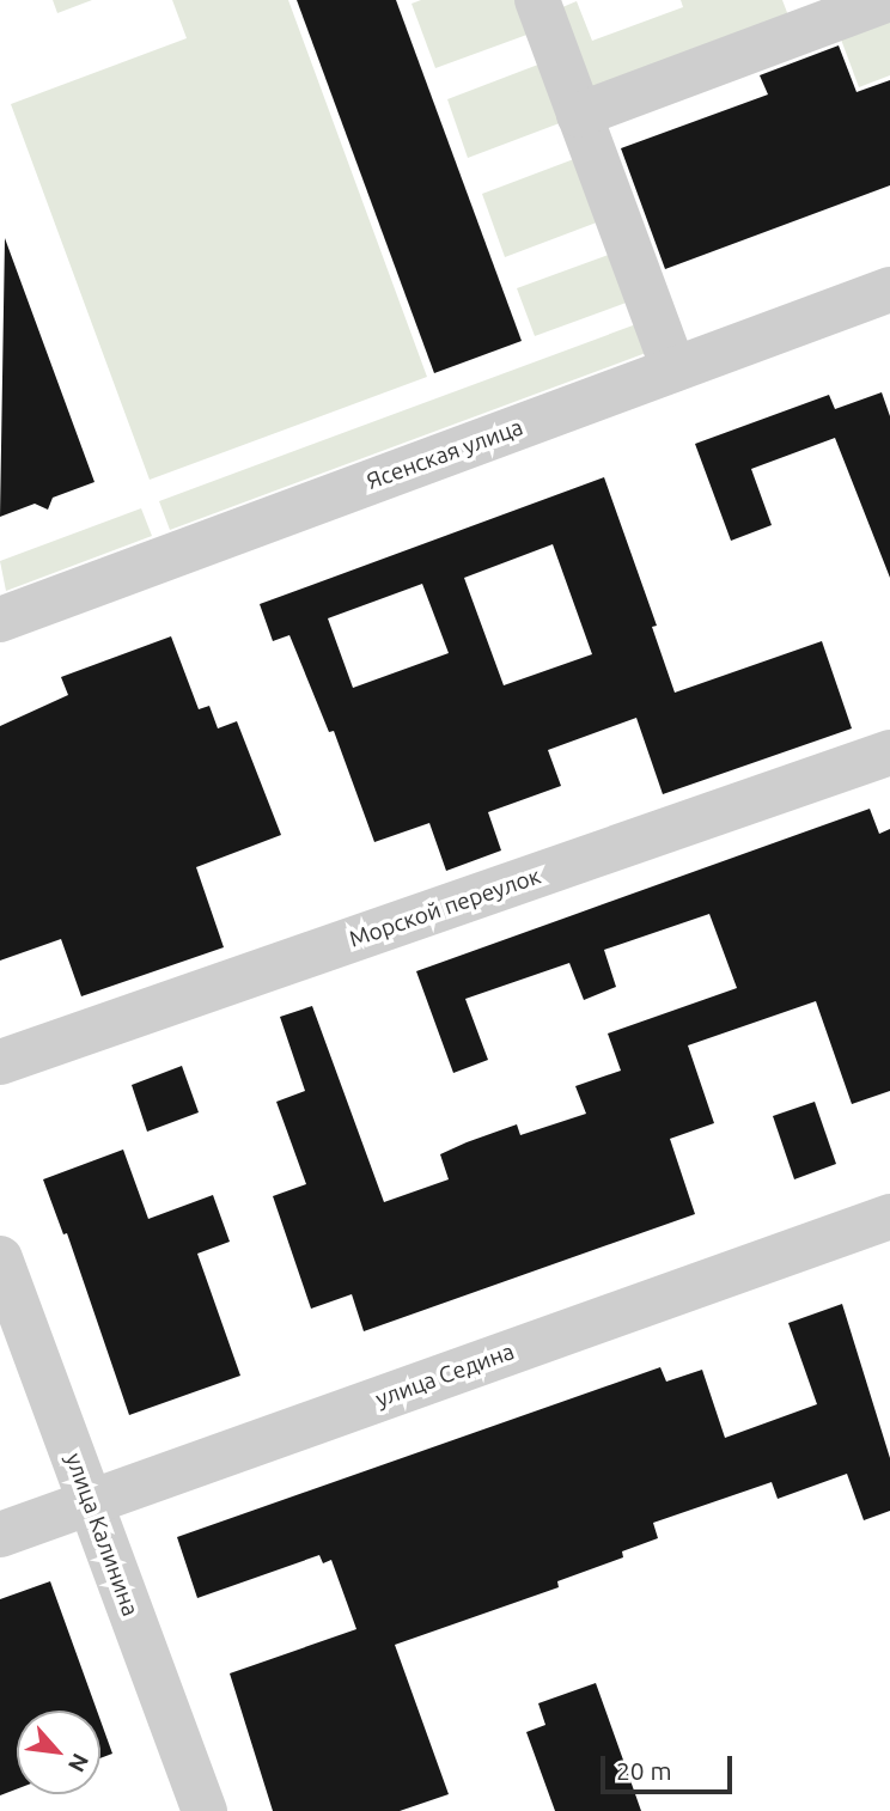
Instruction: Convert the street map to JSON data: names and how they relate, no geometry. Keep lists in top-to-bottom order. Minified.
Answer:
{"streets":{"street":["Ясенская улица","Морской переулок","улица Седина","улица Калинина"]},"crossings":[["улица Седина","улица Калинина"]],"scale_bar":"20 m","north":"bottom right"}
